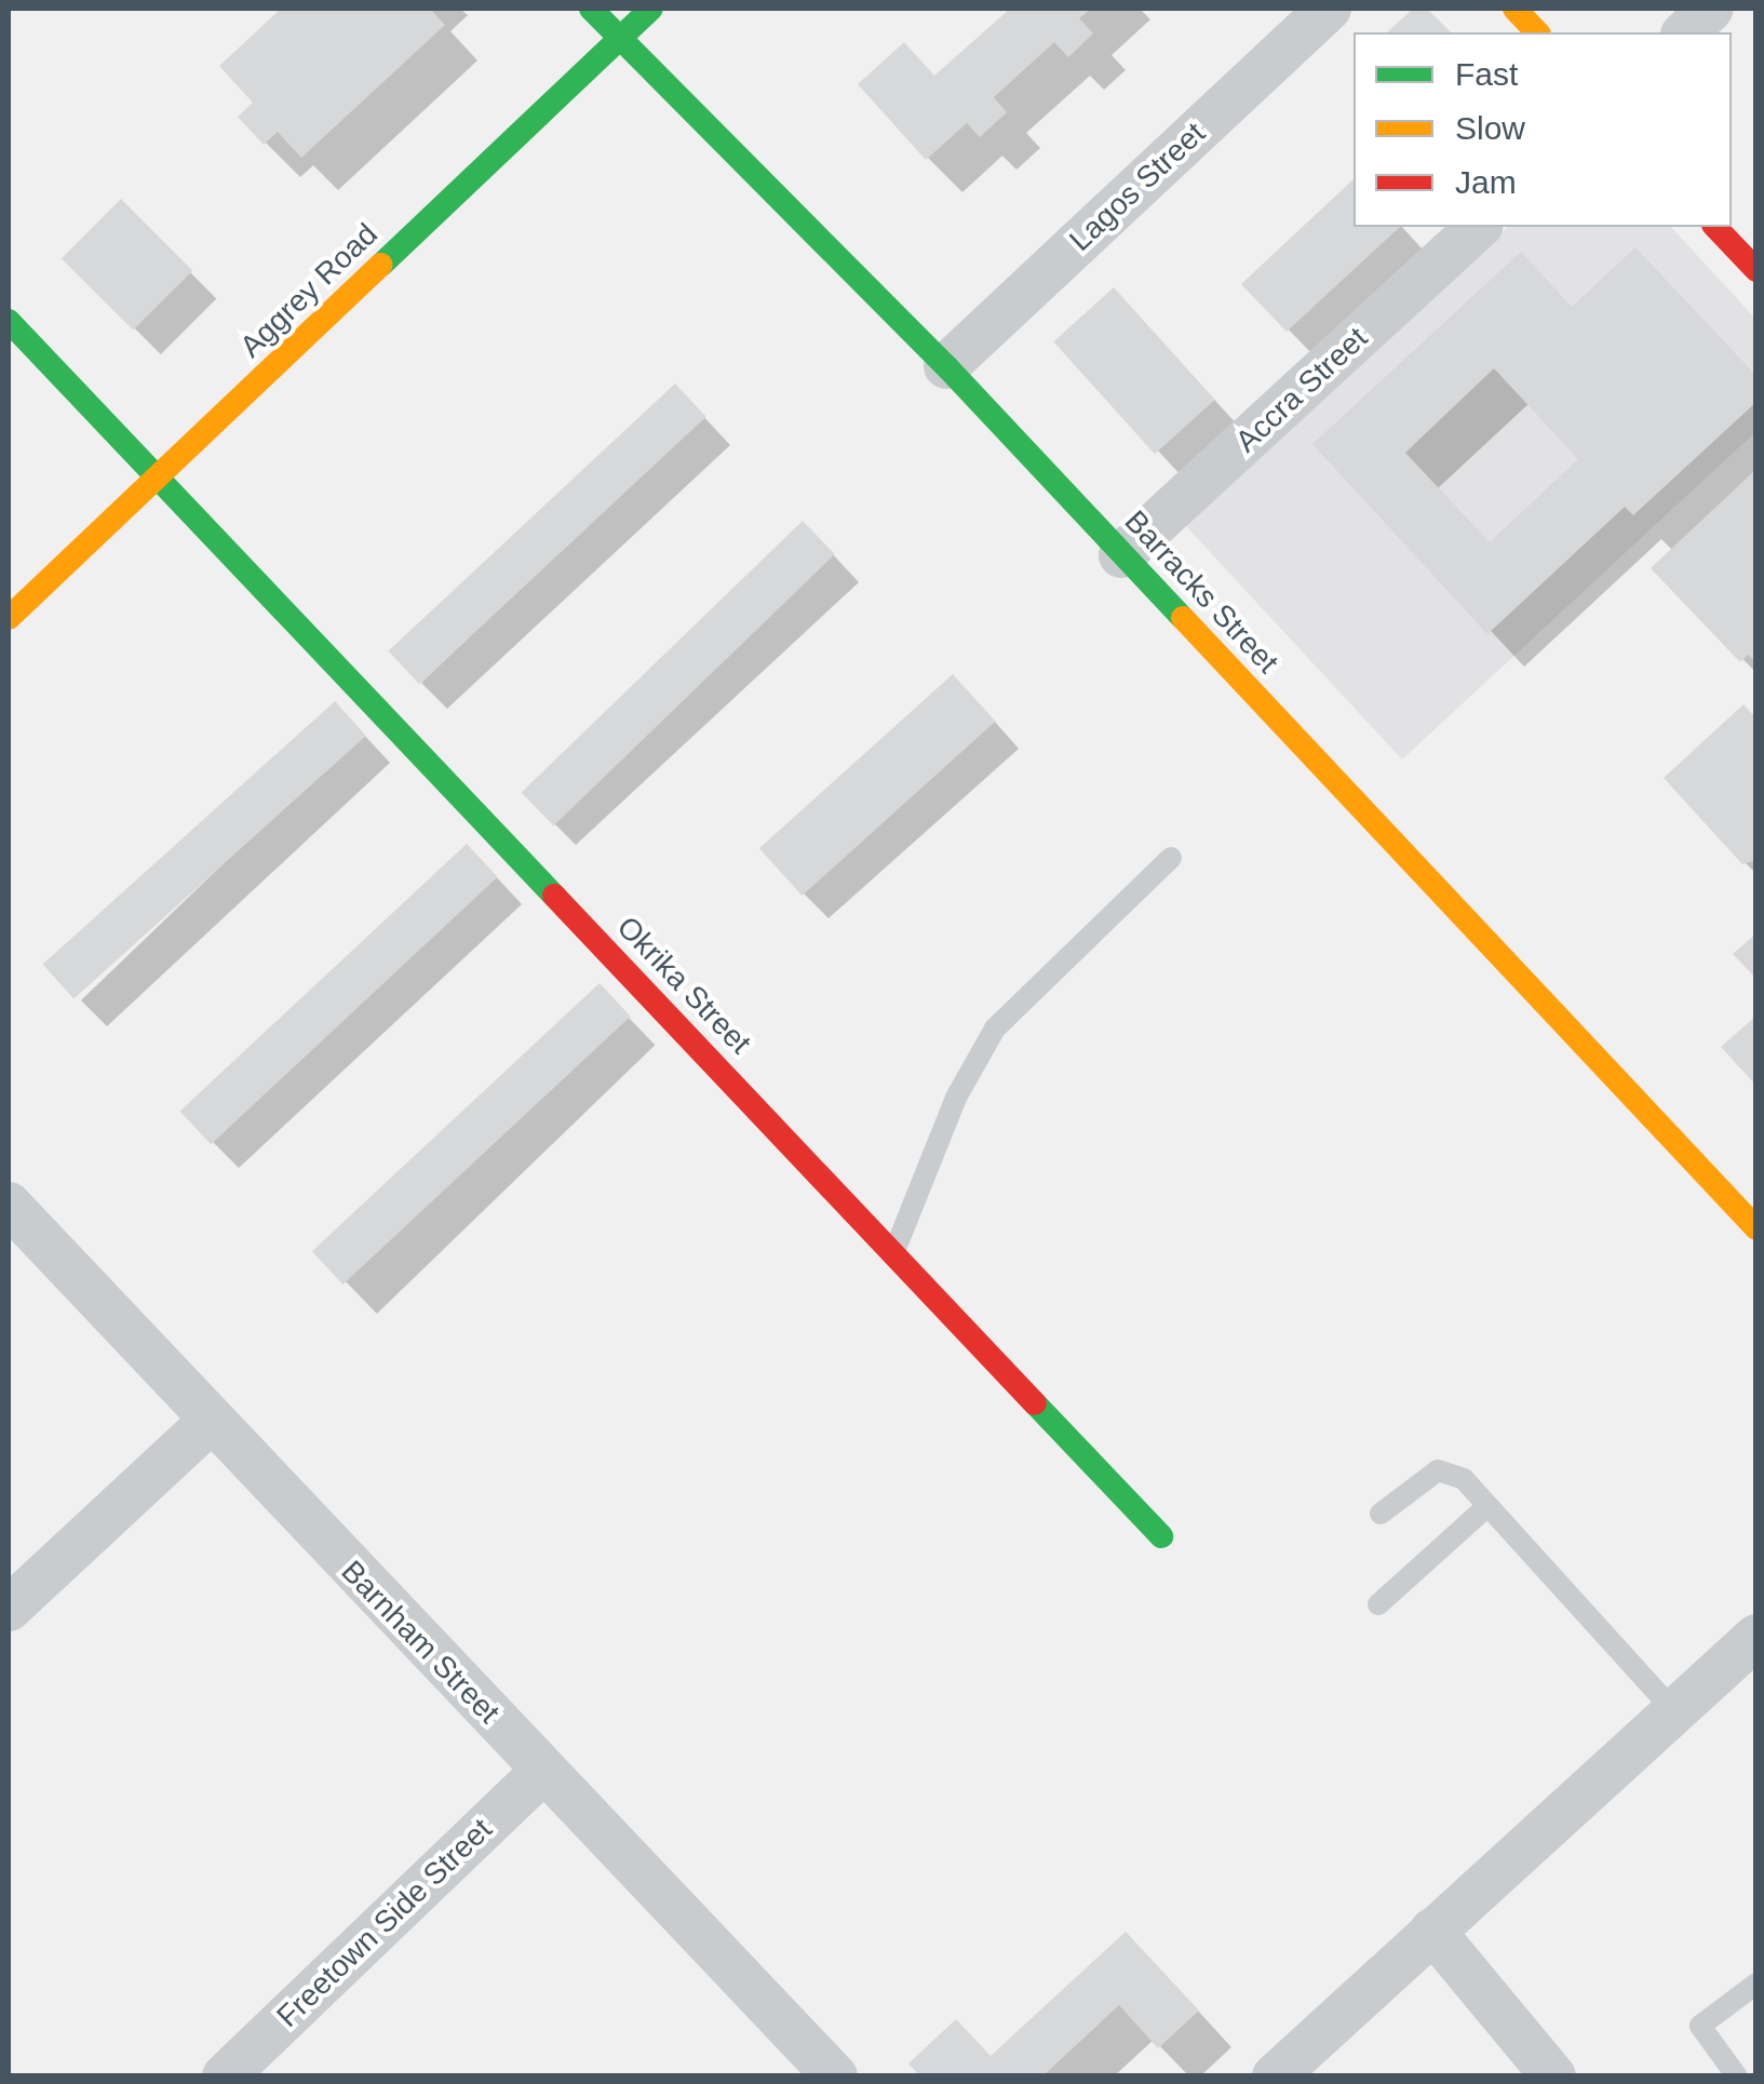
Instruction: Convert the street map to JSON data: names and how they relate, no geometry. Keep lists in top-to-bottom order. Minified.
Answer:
{"streets":{"street":["Lagos Street","Aggrey Road","Accra Street","Barracks Street","Okrika Street","Barnham Street","Freetown Side Street"]},"crossings":[["Lagos Street","Barracks Street"],["Aggrey Road","Barracks Street"],["Aggrey Road","Okrika Street"],["Accra Street","Barracks Street"],["Barnham Street","Freetown Side Street"]],"legend":["Fast","Slow","Jam"]}
